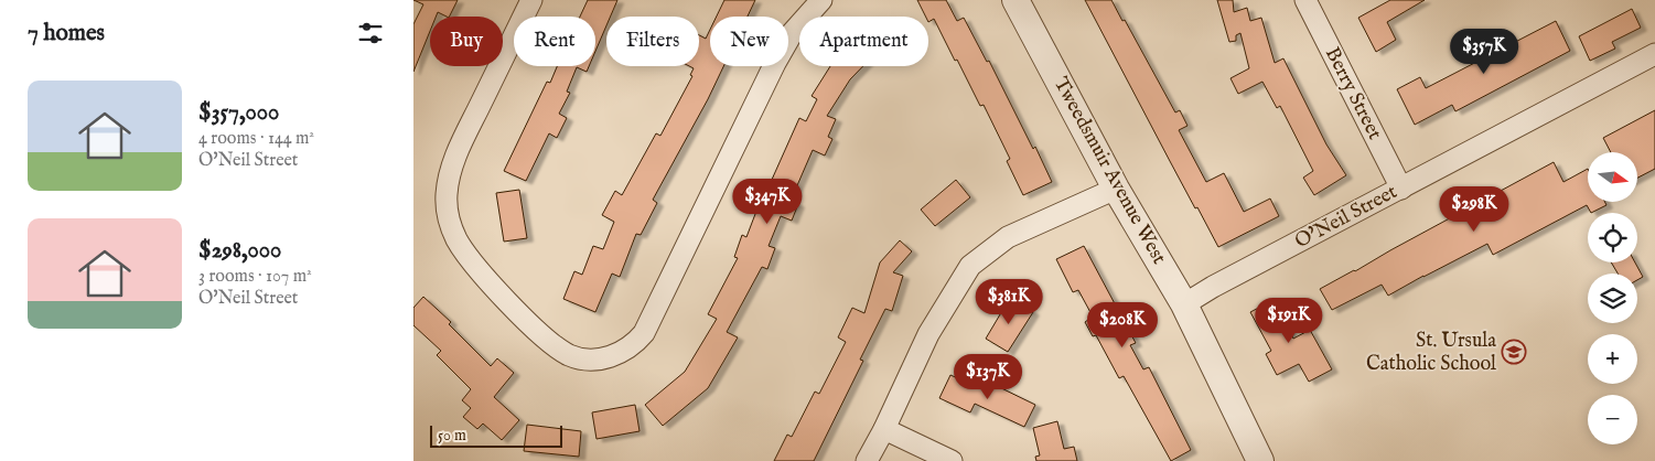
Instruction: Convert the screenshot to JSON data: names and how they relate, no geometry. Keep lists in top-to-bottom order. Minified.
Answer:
{"streets":{"street":["Berry Street","Tweedsmuir Avenue West","O'Neil Street"]},"crossings":[["Berry Street","O'Neil Street"],["Tweedsmuir Avenue West","O'Neil Street"]],"places":{"school or university":["St. Ursula Catholic School"]},"scale_bar":"50 m","north":"right","page":{"heading":"7 homes","chip":["Buy","Rent","Filters","New","Apartment"],"price":["$357K","$347K","$298K","$381K","$191K","$208K","$137K"],"list":[{"name":"$357,000","note":"4 rooms · 144 m² · O'Neil Street"},{"name":"$298,000","note":"3 rooms · 107 m² · O'Neil Street"}],"map_buttons":["+","−"],"scale":"50 m"}}
